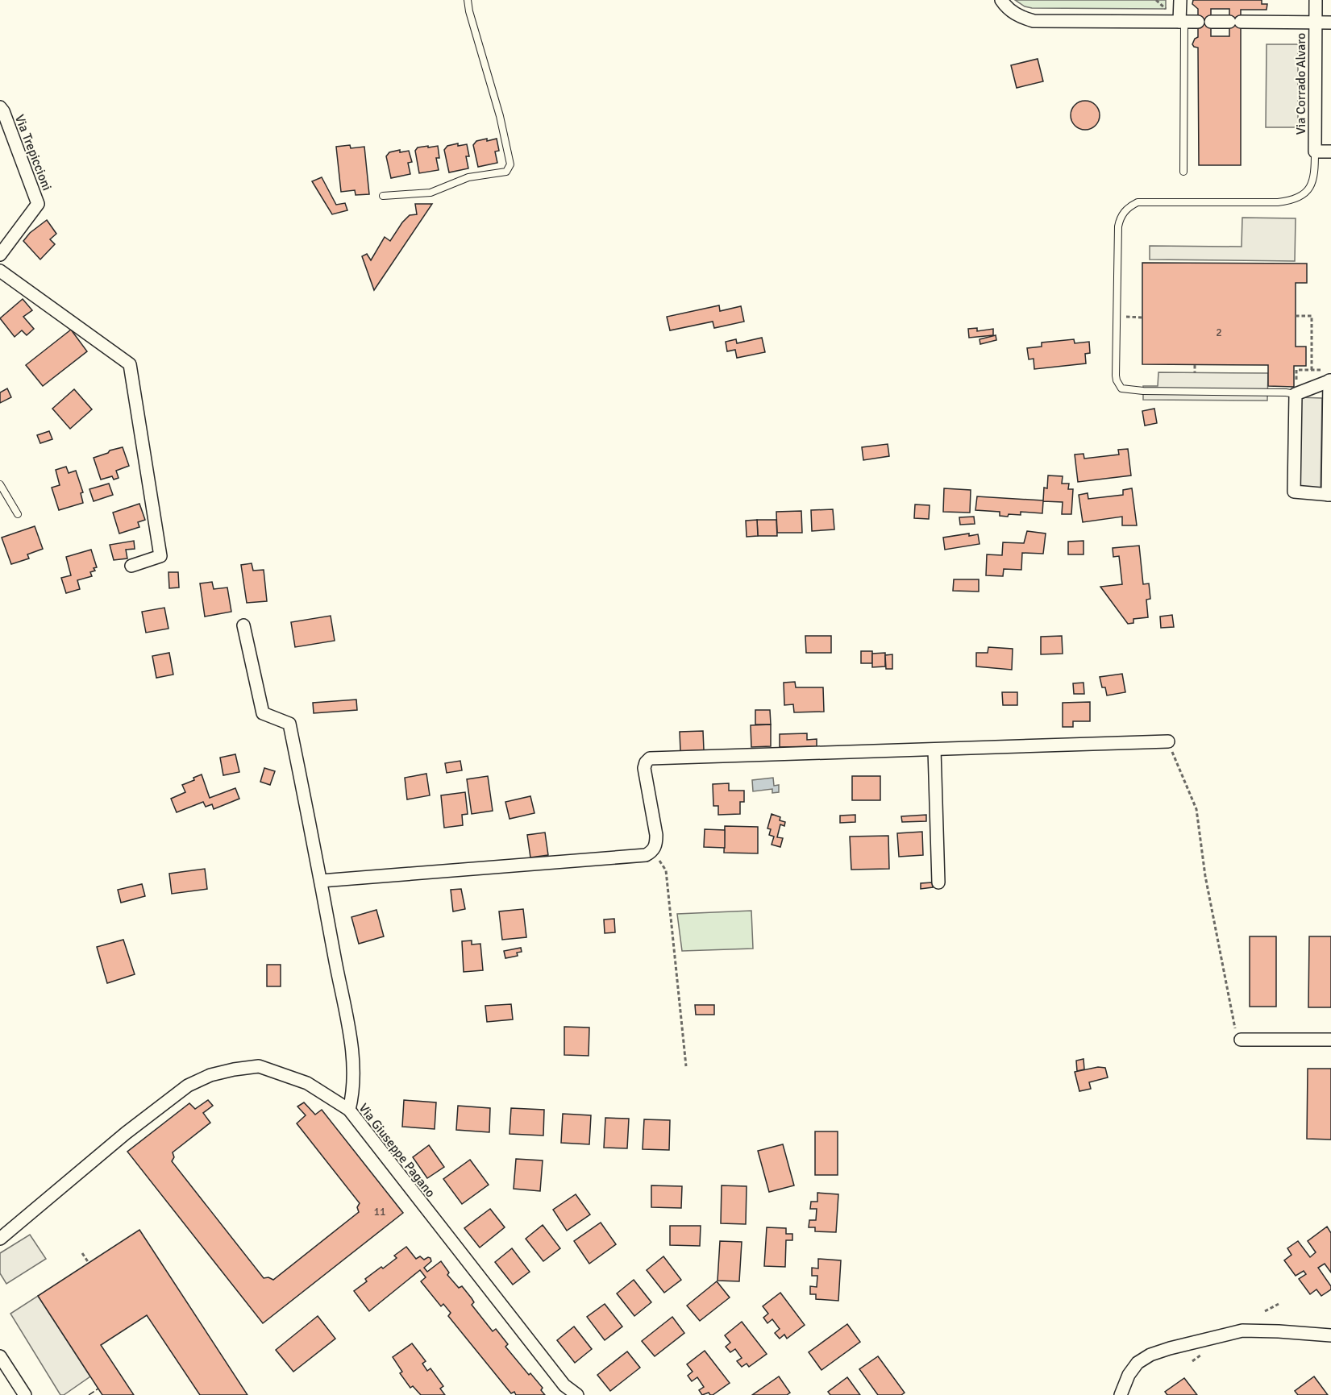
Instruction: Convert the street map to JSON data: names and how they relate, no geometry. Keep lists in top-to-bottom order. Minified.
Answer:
{"streets":{"street":["Via Corrado Alvaro","Via Trepiccioni","Via Giuseppe Pagano"]},"house_numbers":["2","11"]}
